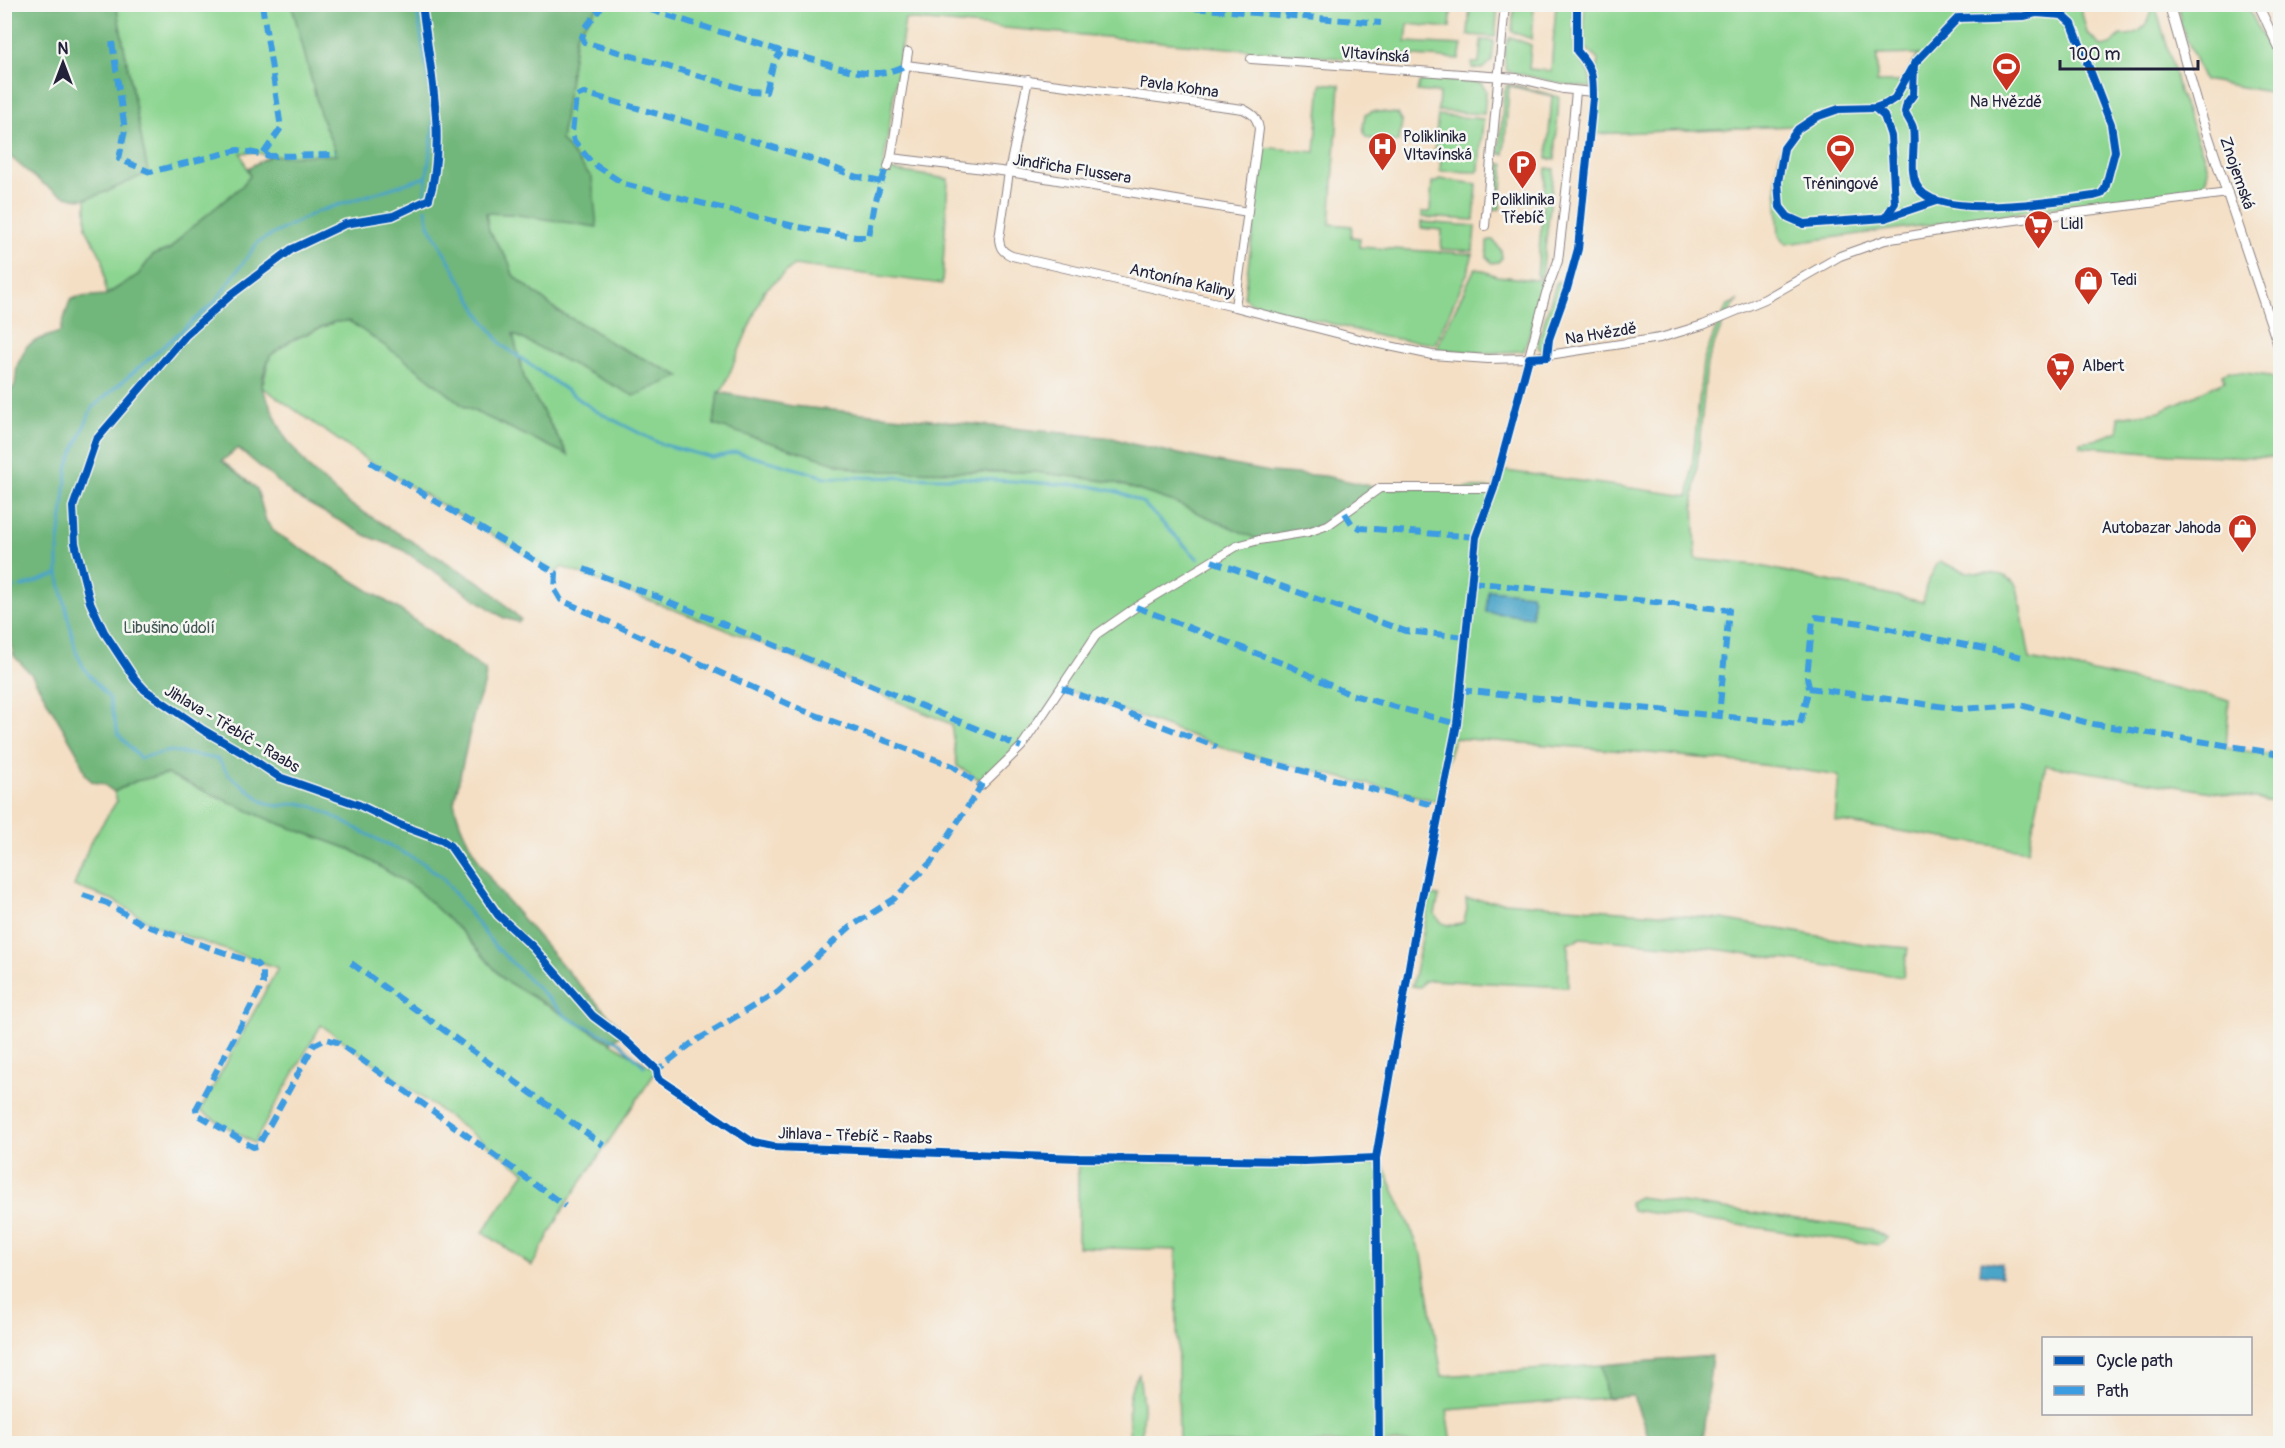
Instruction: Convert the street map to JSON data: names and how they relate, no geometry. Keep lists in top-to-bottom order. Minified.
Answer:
{"streets":{"street":["Vltavínská","Pavla Kohna","Jindřicha Flussera","Znojemská","Antonína Kaliny","Na Hvězdě"],"cycle path":["Jihlava - Třebíč - Raabs"]},"crossings":[["Pavla Kohna","Jindřicha Flussera"],["Pavla Kohna","Antonína Kaliny"],["Jindřicha Flussera","Antonína Kaliny"],["Znojemská","Na Hvězdě"],["Antonína Kaliny","Na Hvězdě"]],"parks":["Libušino údolí"],"places":{"sports":["Na Hvězdě","Tréningové"],"hospital":["Poliklinika Vltavínská"],"parking":["Poliklinika Třebíč"],"supermarket":["Lidl","Albert"],"shop":["Tedi","Autobazar Jahoda"]},"legend":["Cycle path","Path"],"scale_bar":"100 m","north":"top"}
